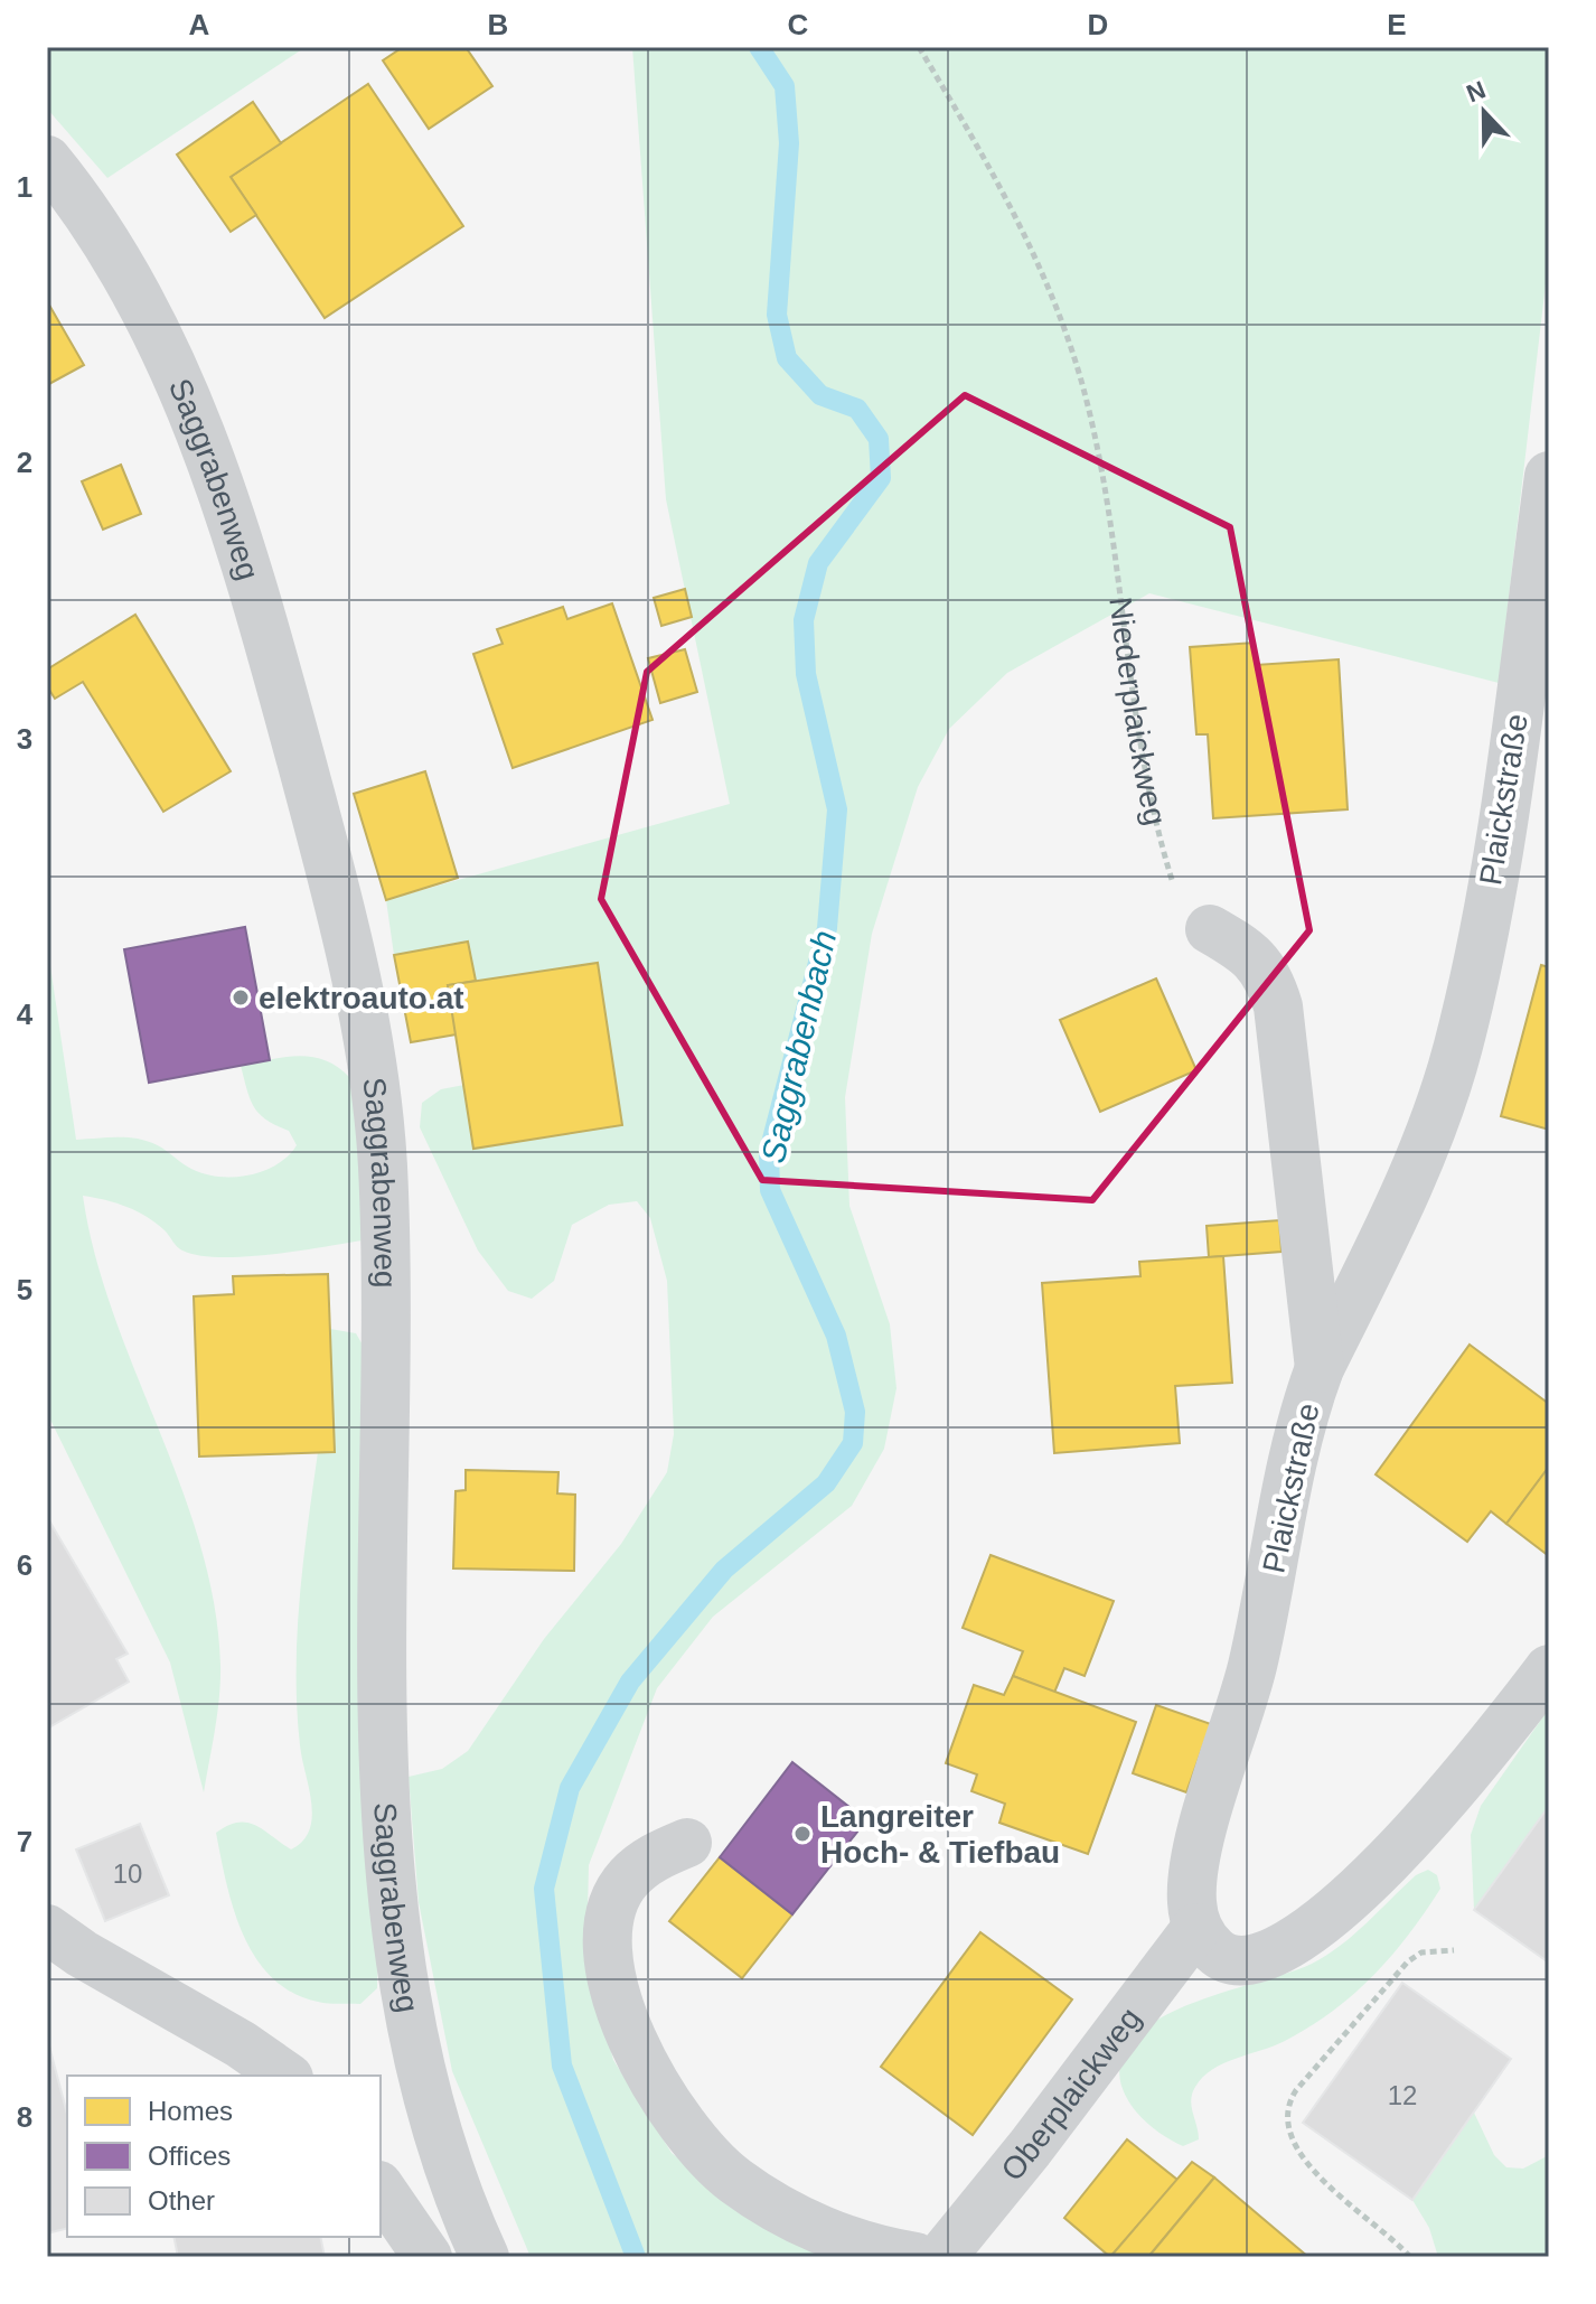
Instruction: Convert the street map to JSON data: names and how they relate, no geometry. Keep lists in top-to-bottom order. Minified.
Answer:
{"streets":{"street":["Saggrabenweg","Plaickstraße","Oberplaickweg"],"path":["Niederplaickweg"]},"crossings":[["Plaickstraße","Oberplaickweg"]],"water":["Saggrabenbach"],"places":["elektroauto.at","Langreiter Hoch- & Tiefbau"],"house_numbers":["10","12"],"legend":["Homes","Offices","Other"],"north":"top","grid":{"columns":["A","B","C","D","E"],"rows":["1","2","3","4","5","6","7","8"]}}
